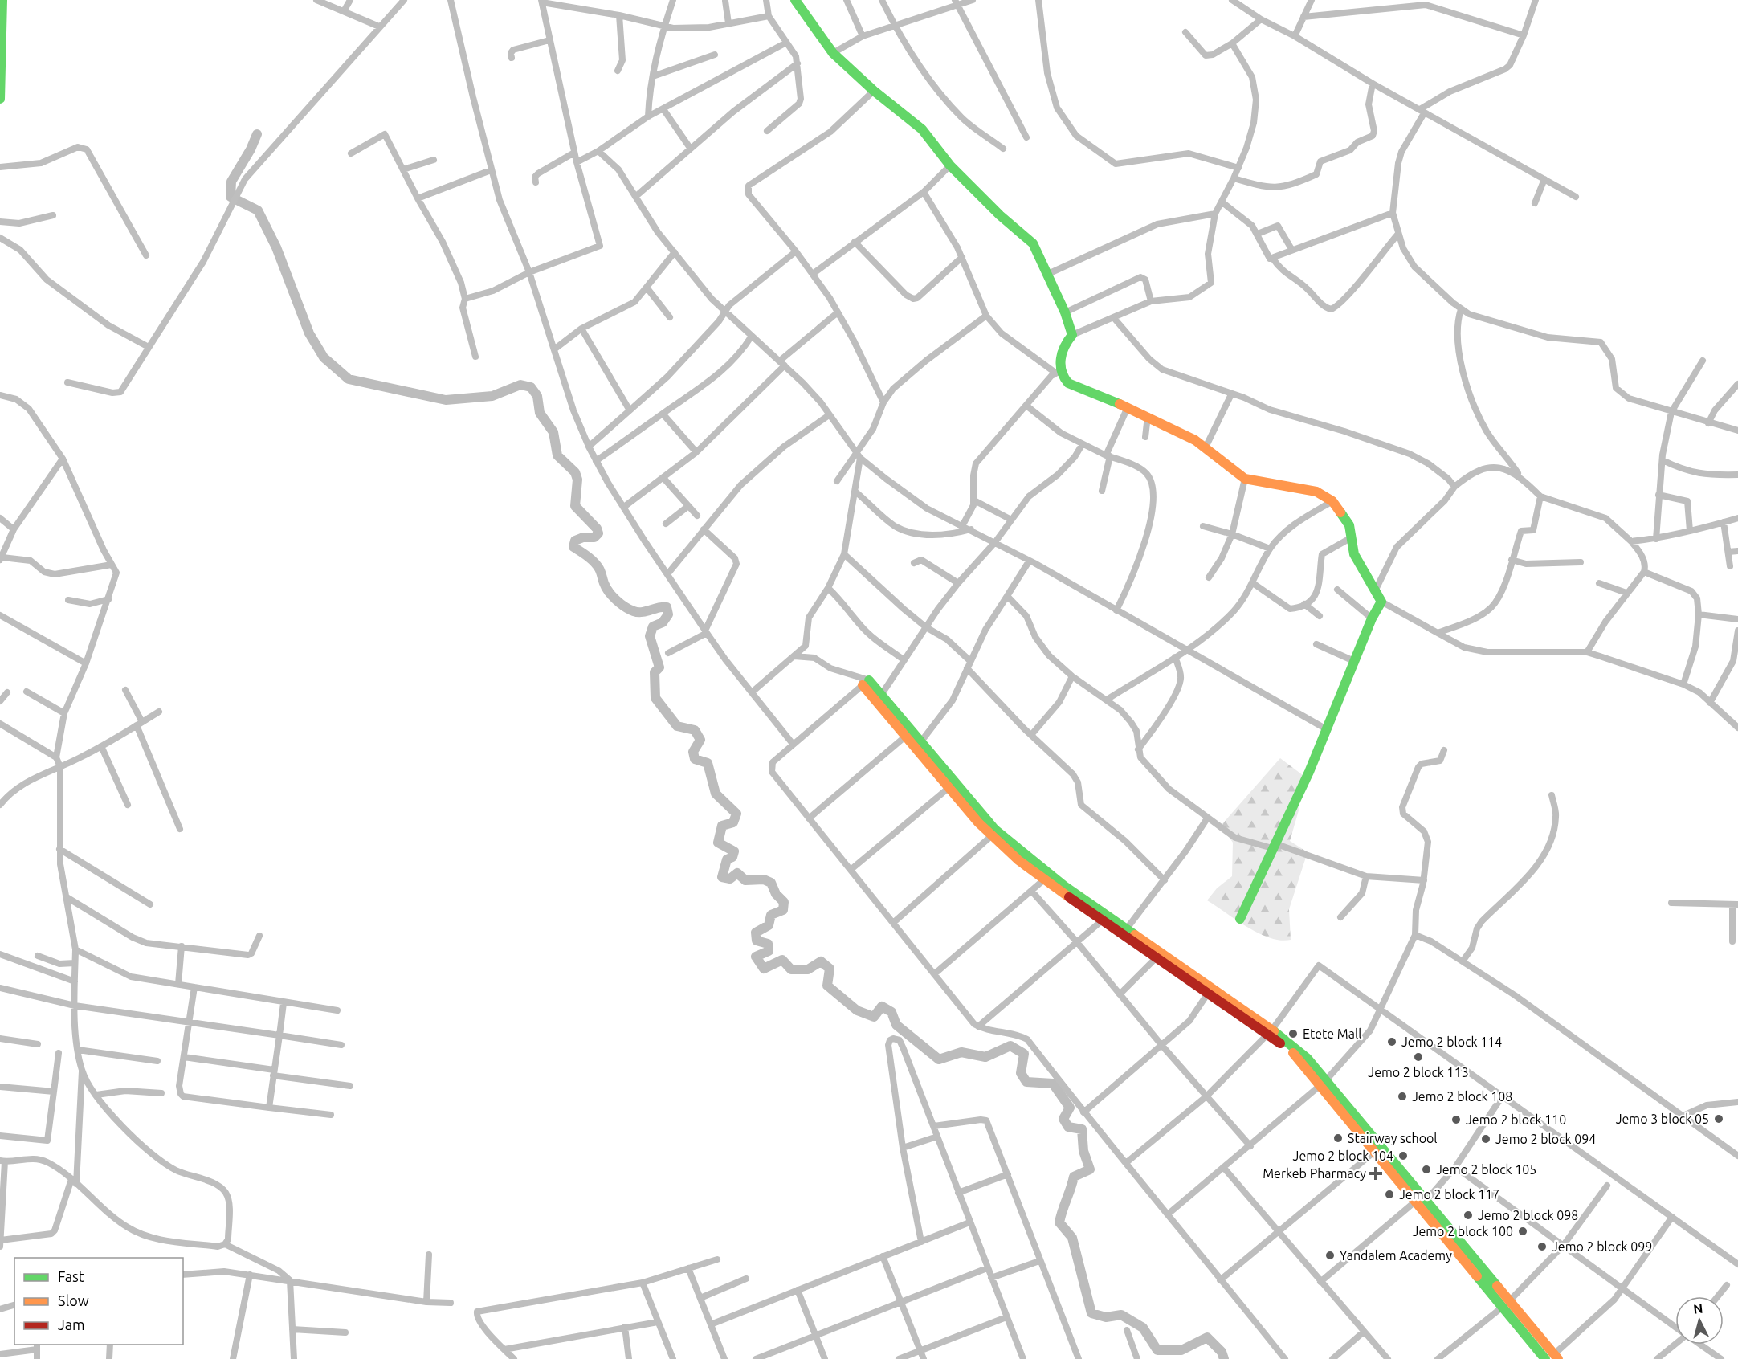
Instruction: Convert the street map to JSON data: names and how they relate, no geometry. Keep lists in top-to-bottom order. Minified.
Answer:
{"places":{"other":["Etete Mall","Jemo 2 block 114","Jemo 2 block 113","Jemo 2 block 108","Jemo 3 block 05","Jemo 2 block 110","Stairway school","Jemo 2 block 094","Jemo 2 block 104","Jemo 2 block 105","Jemo 2 block 117","Jemo 2 block 098","Jemo 2 block 100","Jemo 2 block 099","Yandalem Academy"],"health":["Merkeb Pharmacy"]},"legend":["Fast","Slow","Jam"],"north":"top"}
